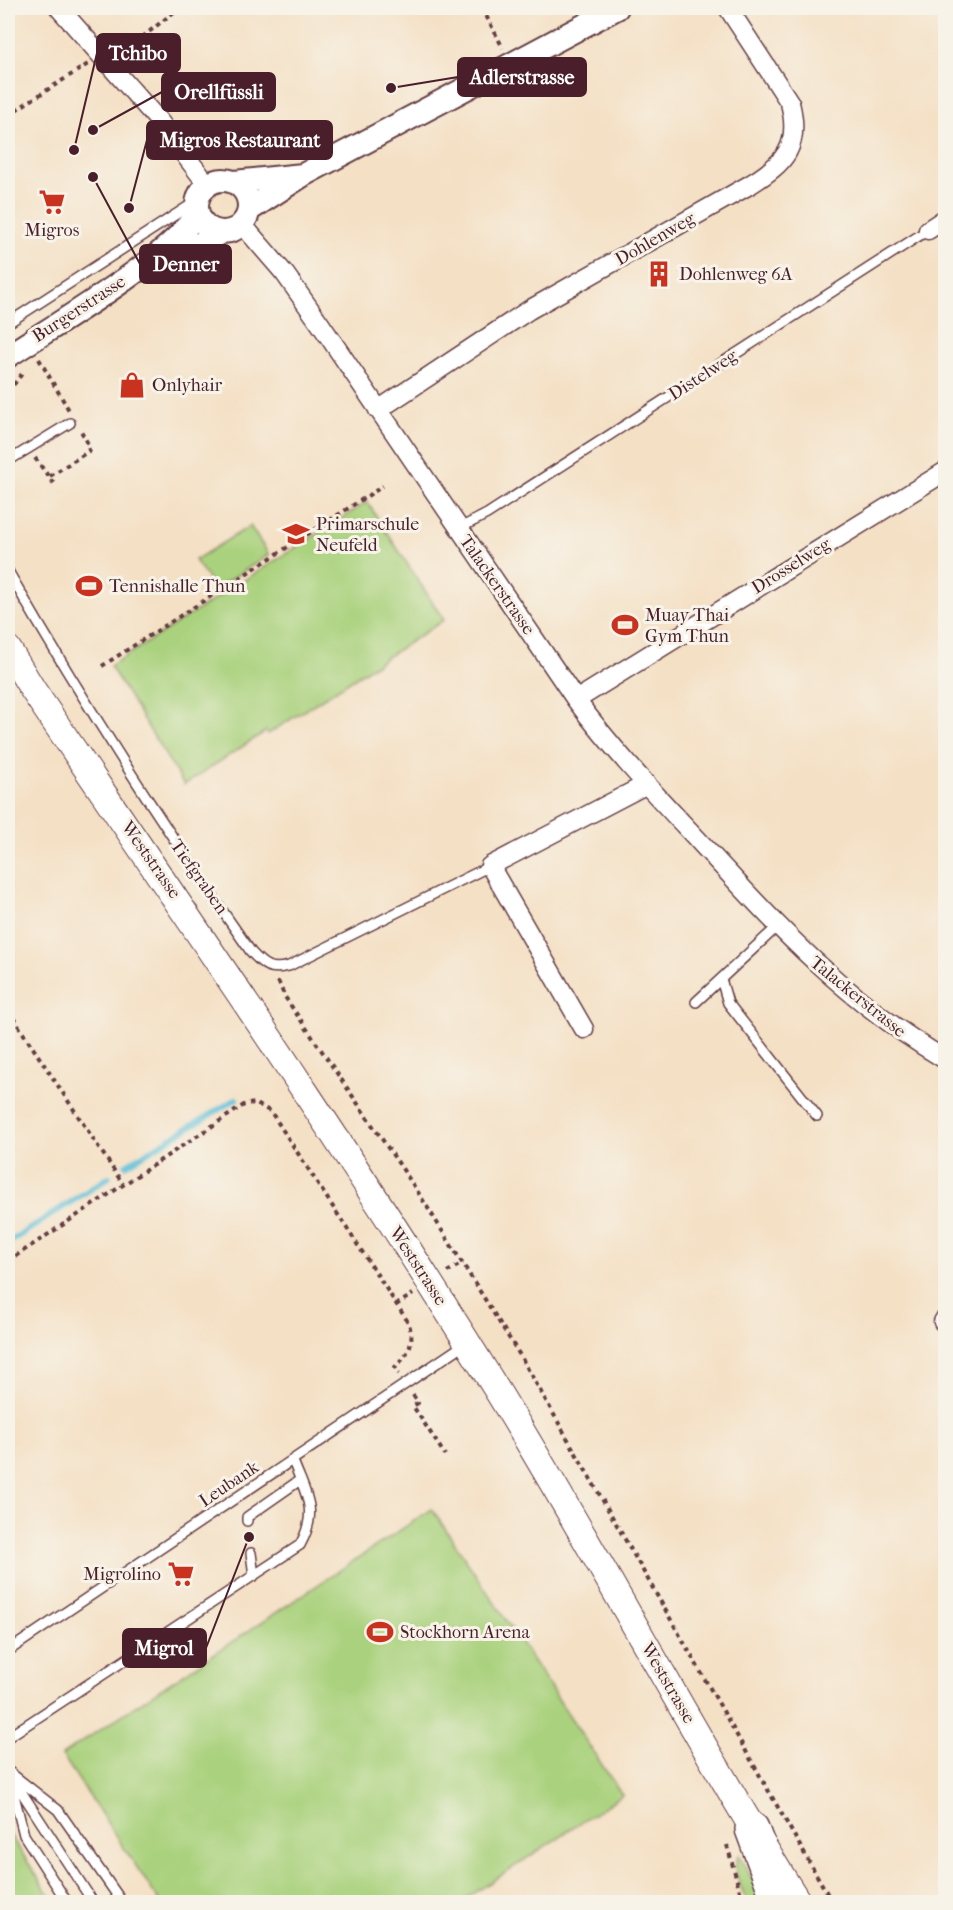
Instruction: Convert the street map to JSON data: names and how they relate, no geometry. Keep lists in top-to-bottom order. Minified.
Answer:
{"streets":{"main road":["Weststrasse"],"street":["Dohlenweg","Burgerstrasse","Distelweg","Drosselweg","Talackerstrasse"],"lane":["Tiefgraben","Leubank"]},"crossings":[["Dohlenweg","Talackerstrasse"],["Burgerstrasse","Talackerstrasse"],["Distelweg","Talackerstrasse"],["Drosselweg","Talackerstrasse"],["Weststrasse","Leubank"]],"places":{"other":["Adlerstrasse","Orellfüssli","Tchibo","Denner","Migros Restaurant","Migrol"],"supermarket":["Migros","Migrolino"],"building":["Dohlenweg 6A"],"shop":["Onlyhair"],"school or university":["Primarschule Neufeld"],"sports":["Tennishalle Thun","Muay Thai Gym Thun","Stockhorn Arena"]}}
